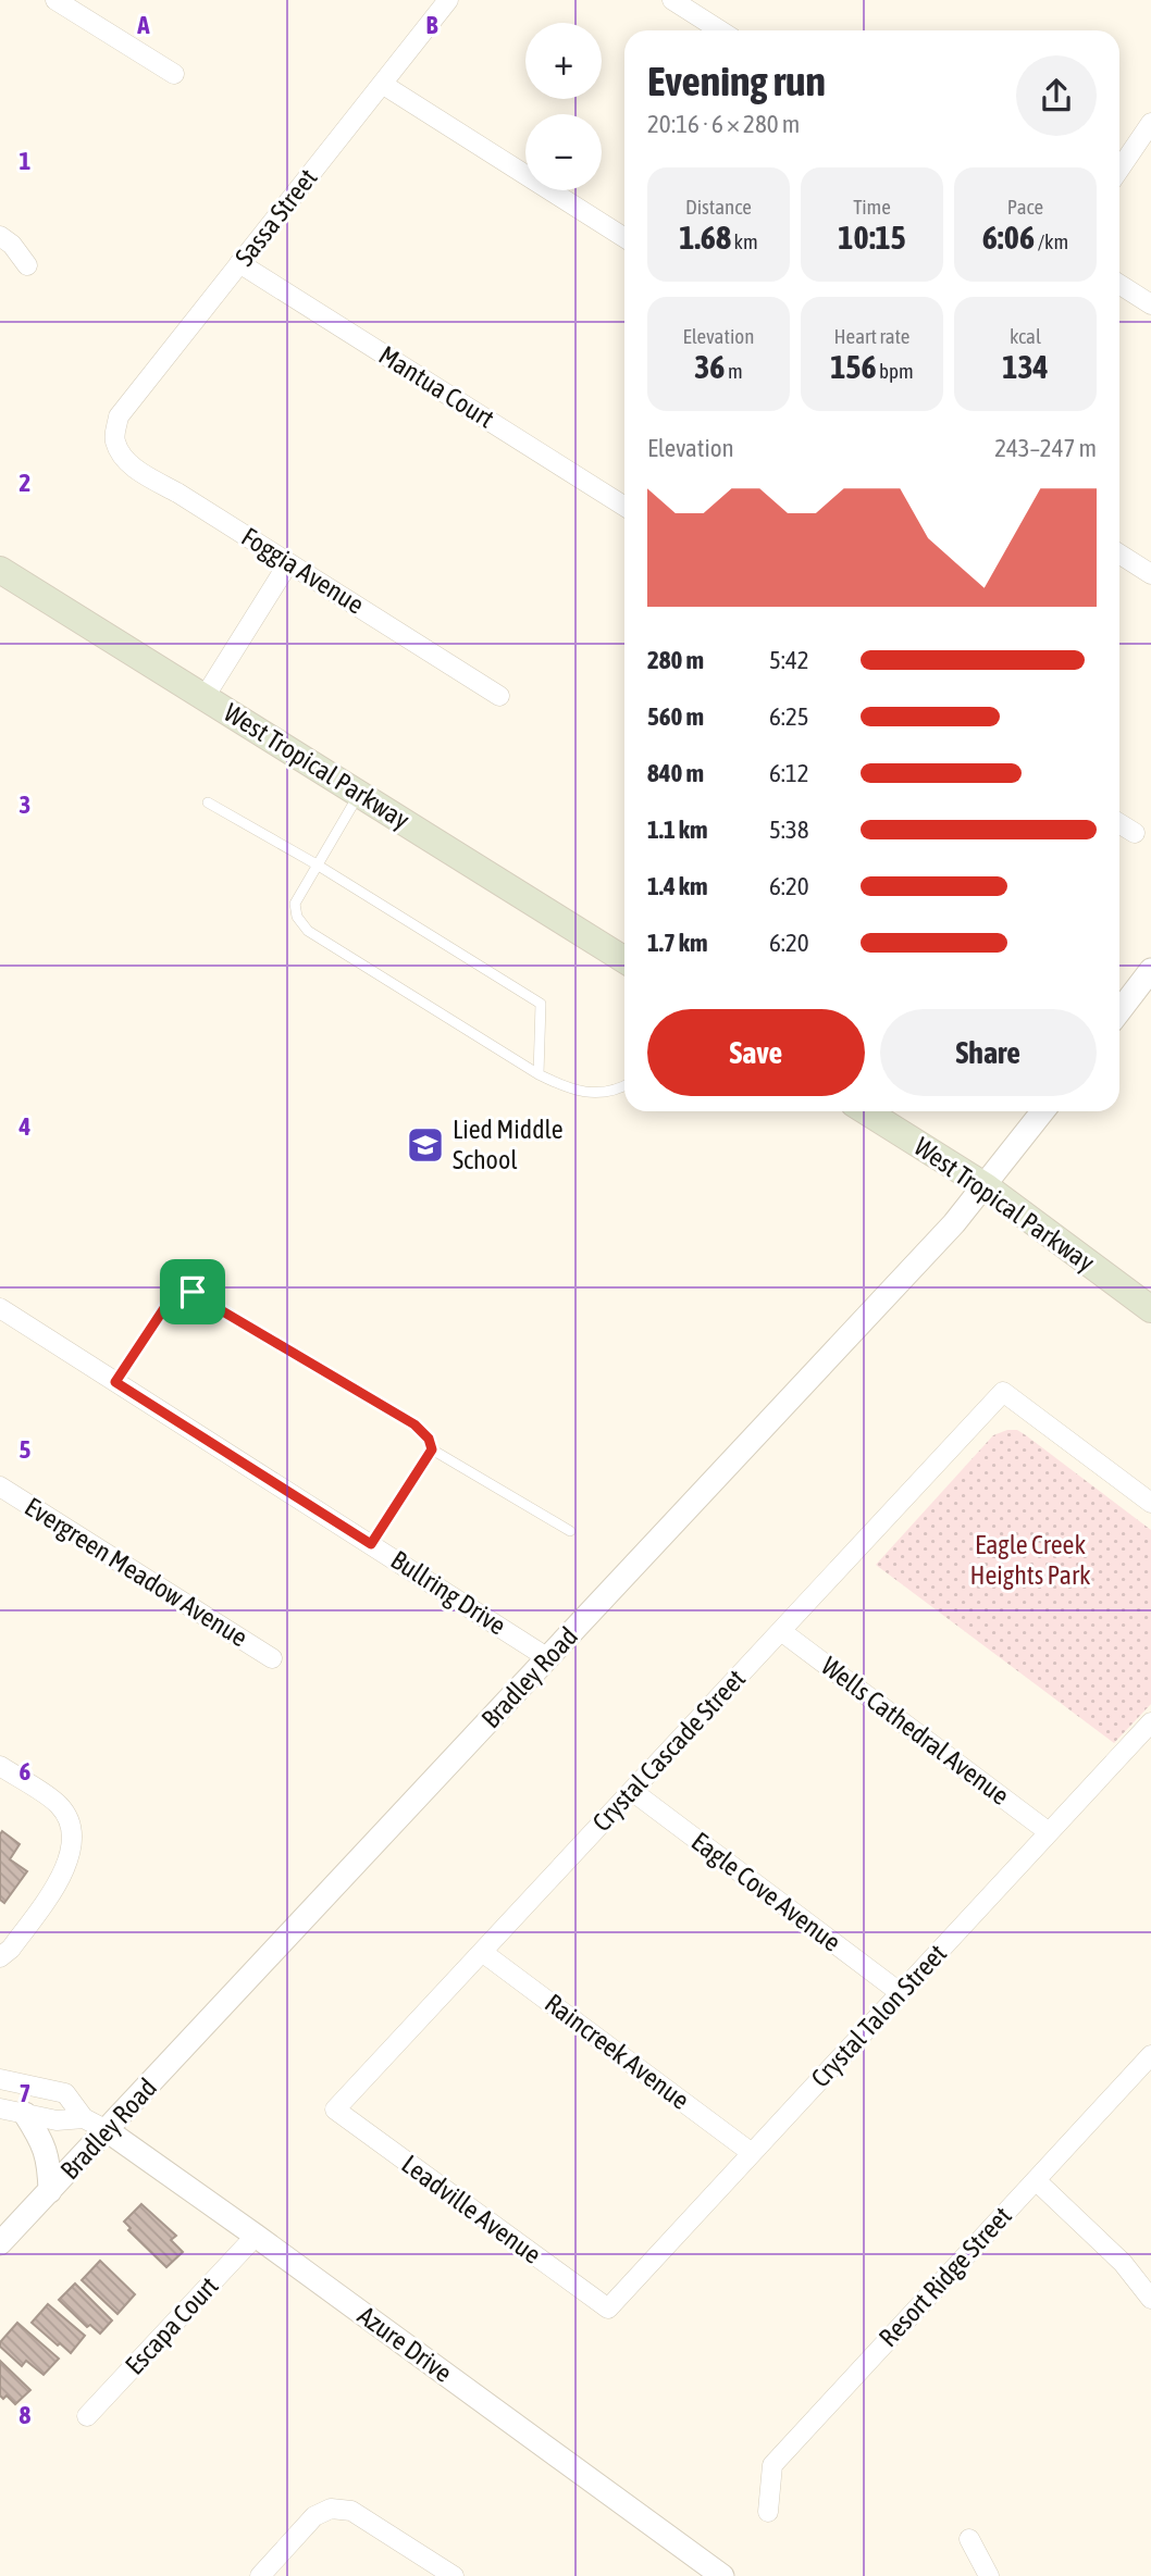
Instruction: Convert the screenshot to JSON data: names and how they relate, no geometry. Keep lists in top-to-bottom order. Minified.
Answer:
{"streets":{"main road":["West Tropical Parkway"],"street":["Sassa Street","Mantua Court","Foggia Avenue","Evergreen Meadow Avenue","Bullring Drive","Bradley Road","Wells Cathedral Avenue","Crystal Cascade Street","Eagle Cove Avenue","Crystal Talon Street","Raincreek Avenue","Leadville Avenue","Resort Ridge Street","Escapa Court","Azure Drive"]},"crossings":[["Sassa Street","Mantua Court"],["Sassa Street","Foggia Avenue"],["West Tropical Parkway","Bradley Road"],["Bullring Drive","Bradley Road"],["Bradley Road","Azure Drive"],["Wells Cathedral Avenue","Crystal Cascade Street"],["Wells Cathedral Avenue","Crystal Talon Street"],["Crystal Cascade Street","Eagle Cove Avenue"],["Crystal Cascade Street","Raincreek Avenue"],["Crystal Cascade Street","Leadville Avenue"],["Eagle Cove Avenue","Crystal Talon Street"],["Crystal Talon Street","Raincreek Avenue"],["Crystal Talon Street","Leadville Avenue"],["Escapa Court","Azure Drive"]],"parks":["Eagle Creek Heights Park"],"places":{"school or university":["Lied Middle School"]},"page":{"map_buttons":["+","−"],"heading":["Evening run","20:16 · 6 × 280 m"],"stats":[["Distance","1.68 km"],["Time","10:15"],["Pace","6:06 /km"],["Elevation","36 m"],["Heart rate","156 bpm"],["kcal","134"]],"chart":["Elevation","243–247 m"],"list":[{"name":"280 m","note":"5:42"},{"name":"560 m","note":"6:25"},{"name":"840 m","note":"6:12"},{"name":"1.1 km","note":"5:38"},{"name":"1.4 km","note":"6:20"},{"name":"1.7 km","note":"6:20"}],"buttons":["Save","Share"]},"grid":{"columns":["A","B"],"rows":["1","2","3","4","5","6","7","8"]}}
